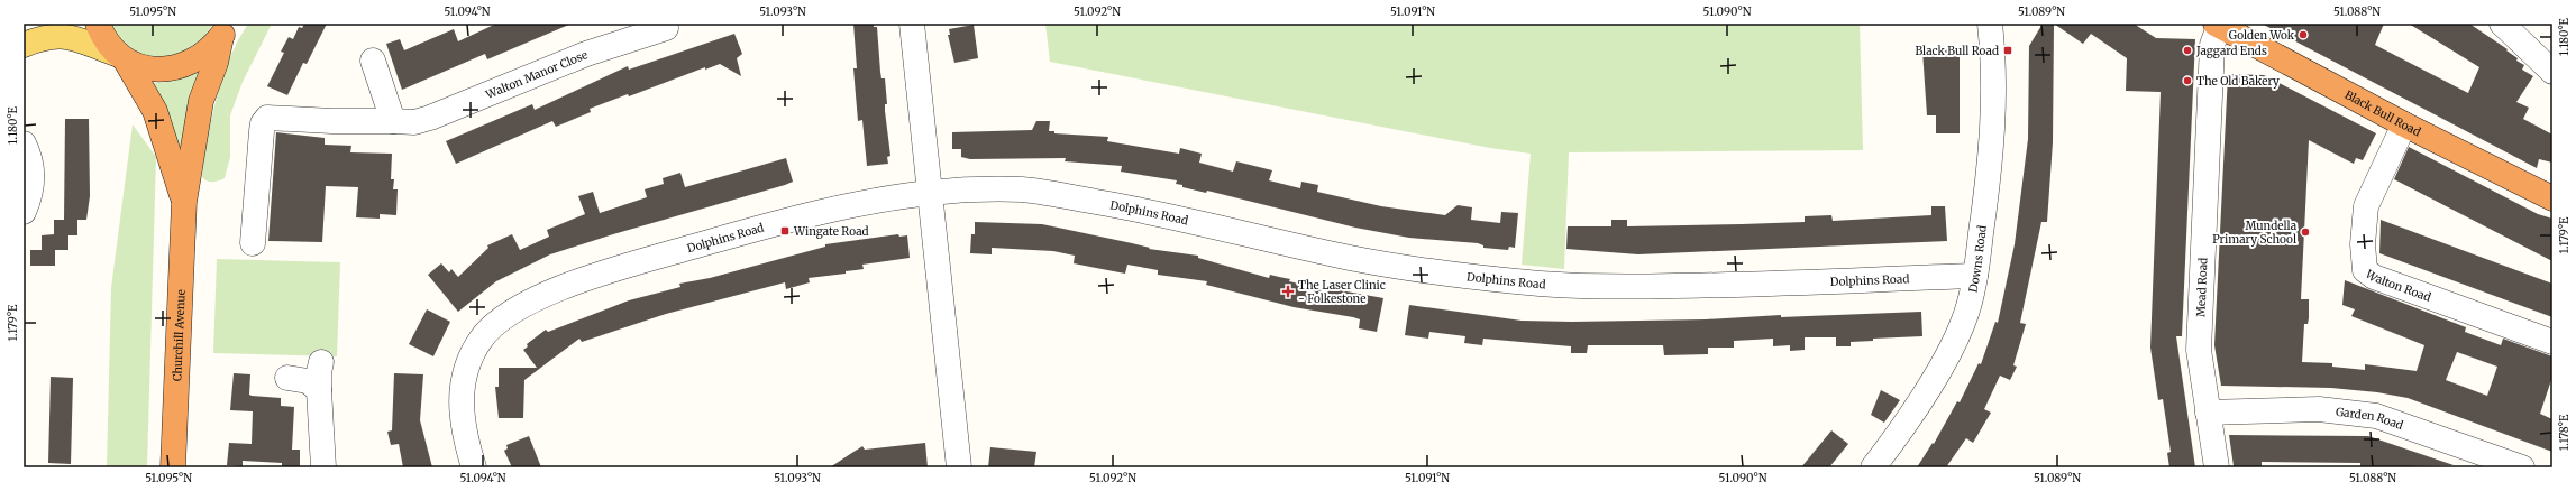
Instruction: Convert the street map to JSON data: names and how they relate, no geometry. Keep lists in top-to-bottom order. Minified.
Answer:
{"streets":{"highway":["Black Bull Road","Churchill Avenue"],"street":["Walton Manor Close","Dolphins Road","Downs Road","Walton Road","Mead Road","Garden Road"]},"crossings":[["Black Bull Road","Walton Road"],["Black Bull Road","Mead Road"],["Dolphins Road","Downs Road"],["Mead Road","Garden Road"]],"places":{"other":["Golden Wok","Jaggard Ends","The Old Bakery","Mundella Primary School"],"transit":["Black Bull Road","Wingate Road"],"health":["The Laser Clinic - Folkestone"]},"coordinates":["51.095°N","51.094°N","51.093°N","51.092°N","51.091°N","51.090°N","51.089°N","51.088°N","1.180°E","1.179°E","1.178°E"]}
